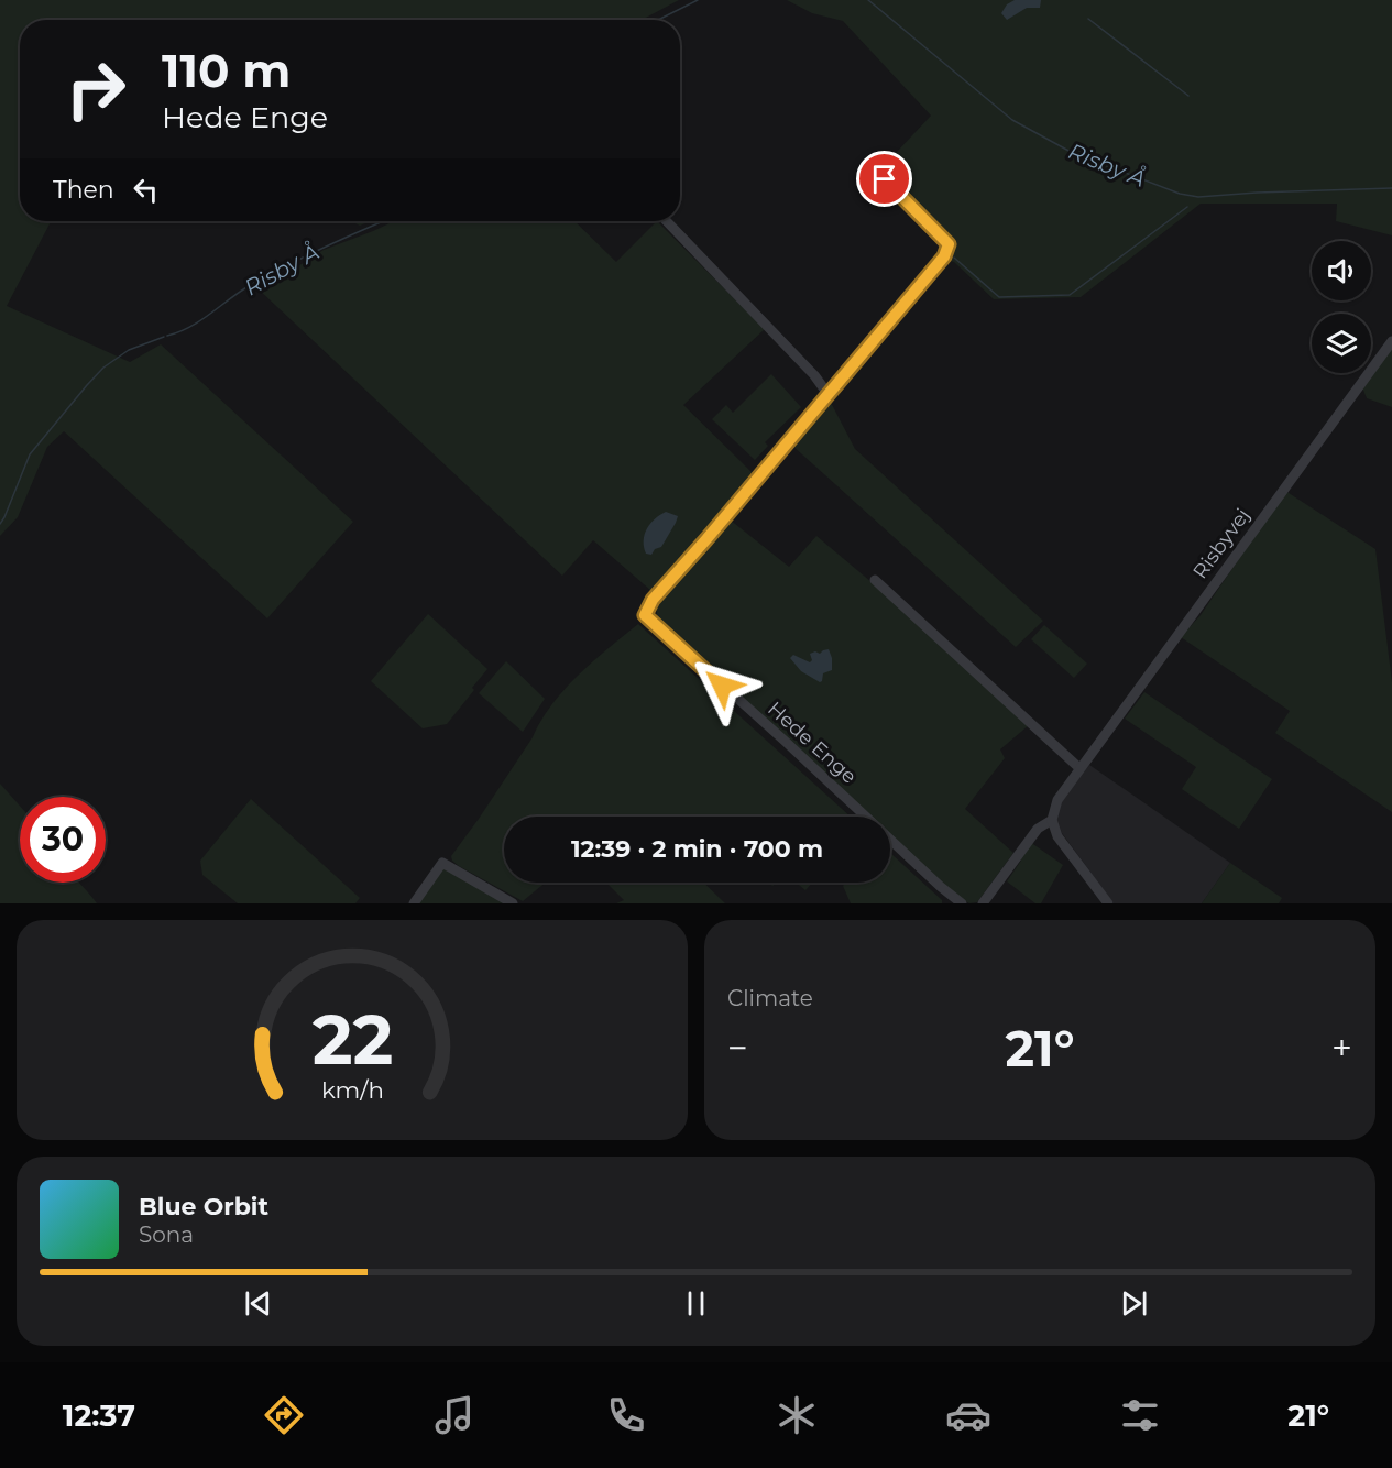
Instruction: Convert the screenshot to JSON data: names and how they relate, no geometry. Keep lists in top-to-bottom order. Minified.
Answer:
{"streets":{"street":["Risbyvej","Hede Enge"]},"water":["Risby Å"],"page":{"turn":["110 m","Hede Enge"],"then":"Then","limit":"30","trip":"12:39 · 2 min · 700 m","tile":"Climate","heat":["−","21°","+"],"song":["Blue Orbit","Sona"],"tabs":["12:37","21°"],"gauge":["22","km/h"]}}
